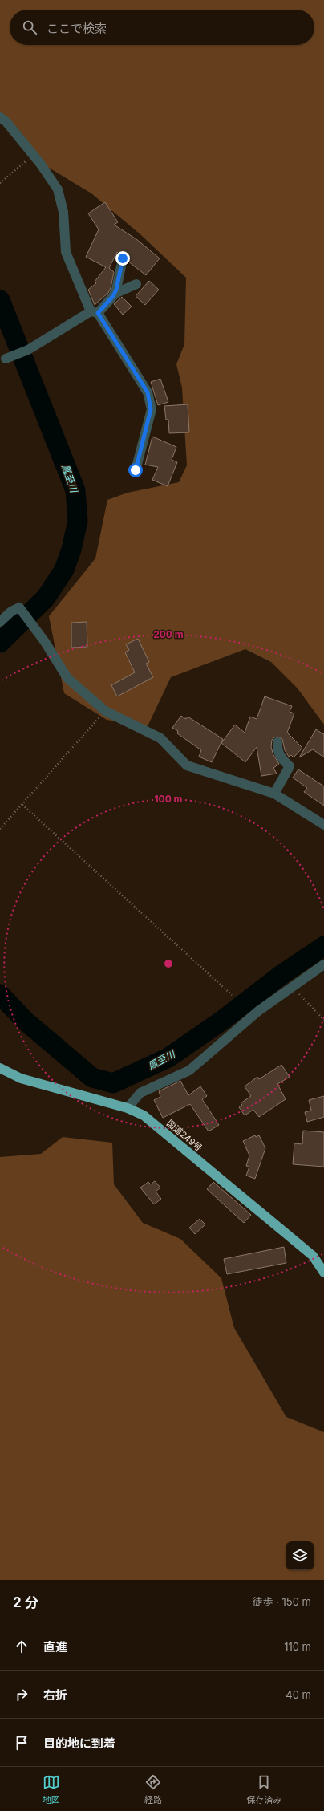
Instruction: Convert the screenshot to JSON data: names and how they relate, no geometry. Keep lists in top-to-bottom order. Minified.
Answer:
{"streets":{"highway":["国道249号"]},"water":["鳳至川"],"page":{"search":"ここで検索","heading":["2 分","徒歩 · 150 m"],"list":[["直進","110 m"],["右折","40 m"],"目的地に到着"],"nav":["地図","経路","保存済み"]},"rings":["200 m","100 m"]}
